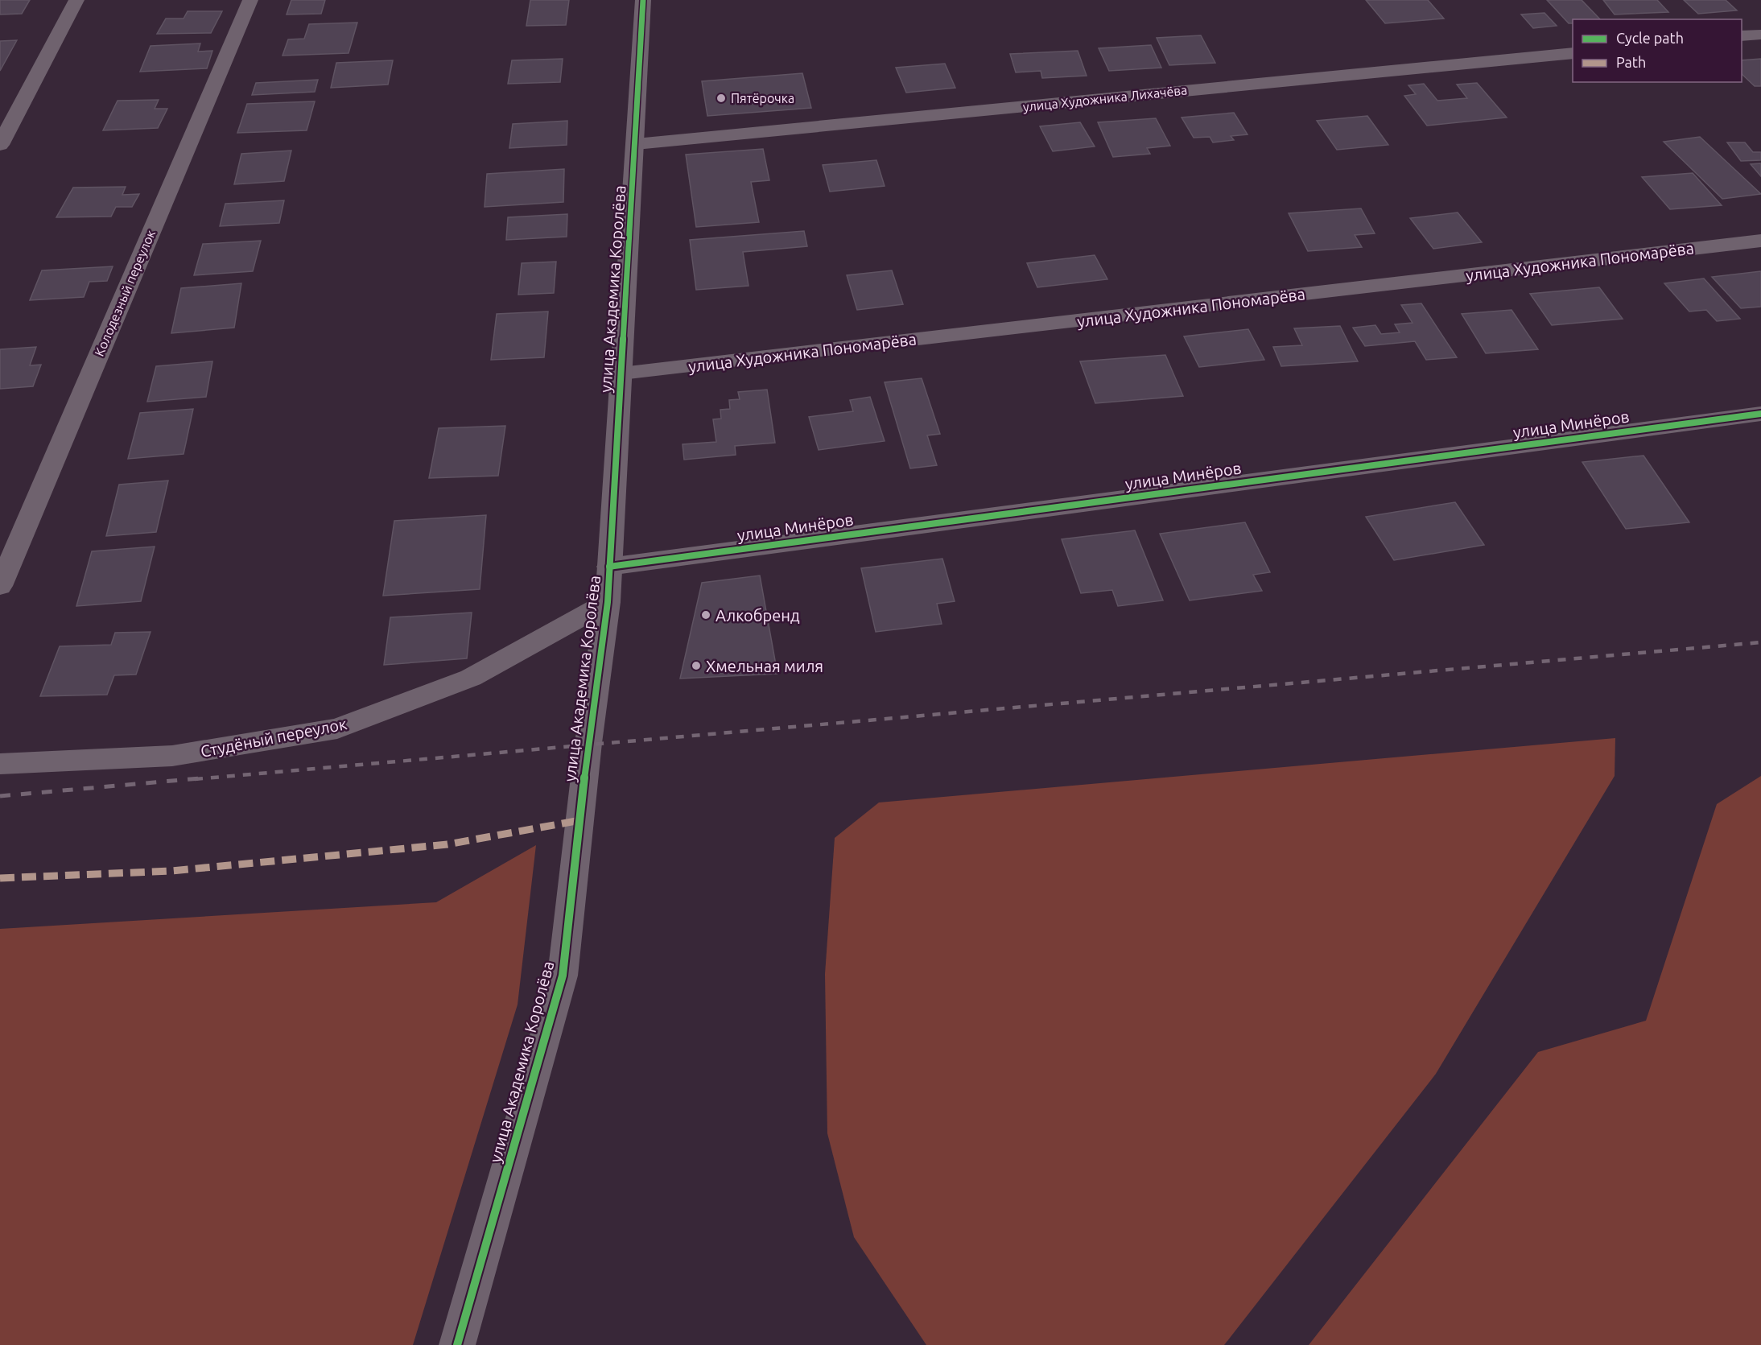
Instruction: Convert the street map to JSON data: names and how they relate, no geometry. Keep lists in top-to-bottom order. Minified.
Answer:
{"streets":{"street":["улица Художника Лихачёва","улица Художника Пономарёва","улица Академика Королёва","Колодезный переулок","улица Минёров","Студёный переулок"]},"crossings":[["улица Художника Лихачёва","улица Академика Королёва"],["улица Художника Пономарёва","улица Академика Королёва"],["улица Академика Королёва","улица Минёров"],["улица Академика Королёва","Студёный переулок"]],"places":["Пятёрочка","Алкобренд","Хмельная миля"],"legend":["Cycle path","Path"]}
